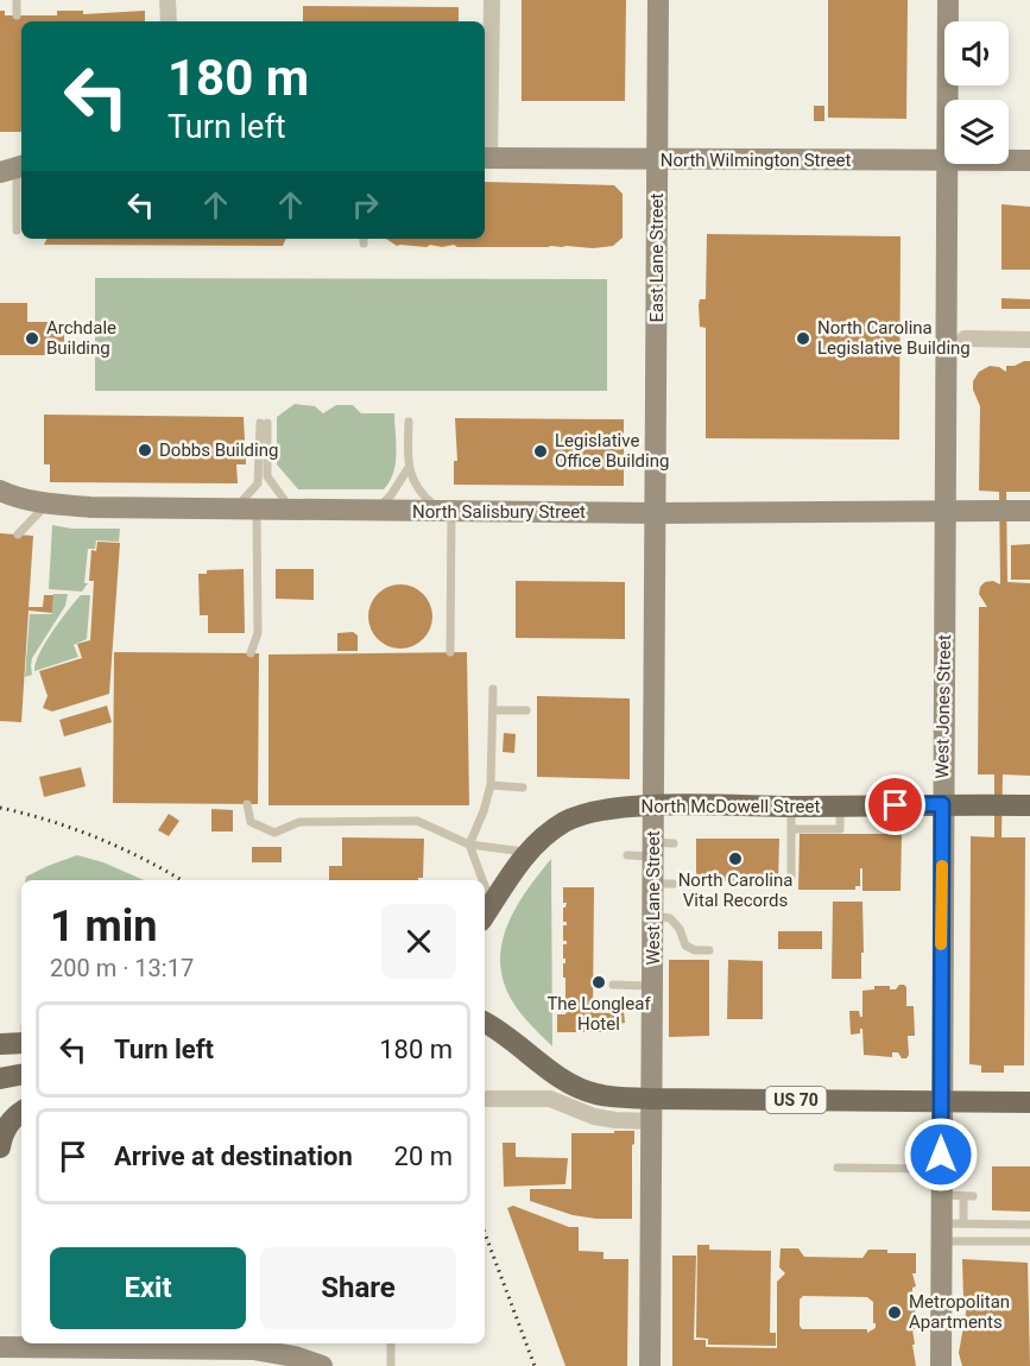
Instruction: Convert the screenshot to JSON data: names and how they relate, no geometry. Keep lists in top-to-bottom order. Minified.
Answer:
{"streets":{"main road":["North McDowell Street","US 70"],"street":["North Wilmington Street","East Lane Street","North Salisbury Street","West Jones Street","West Lane Street"]},"crossings":[["North Wilmington Street","East Lane Street"],["East Lane Street","West Lane Street"],["North Salisbury Street","West Jones Street"],["North Salisbury Street","West Lane Street"],["West Jones Street","North McDowell Street"],["West Jones Street","US 70"],["North McDowell Street","West Lane Street"],["West Lane Street","US 70"]],"places":["Archdale Building","North Carolina Legislative Building","Dobbs Building","Legislative Office Building","North Carolina Vital Records","The Longleaf Hotel","Metropolitan Apartments"],"page":{"turn":["180 m","Turn left"],"heading":["1 min","200 m · 13:17"],"list":[{"name":"Turn left","value":"180 m"},{"name":"Arrive at destination","value":"20 m"}],"buttons":["Exit","Share"]}}
